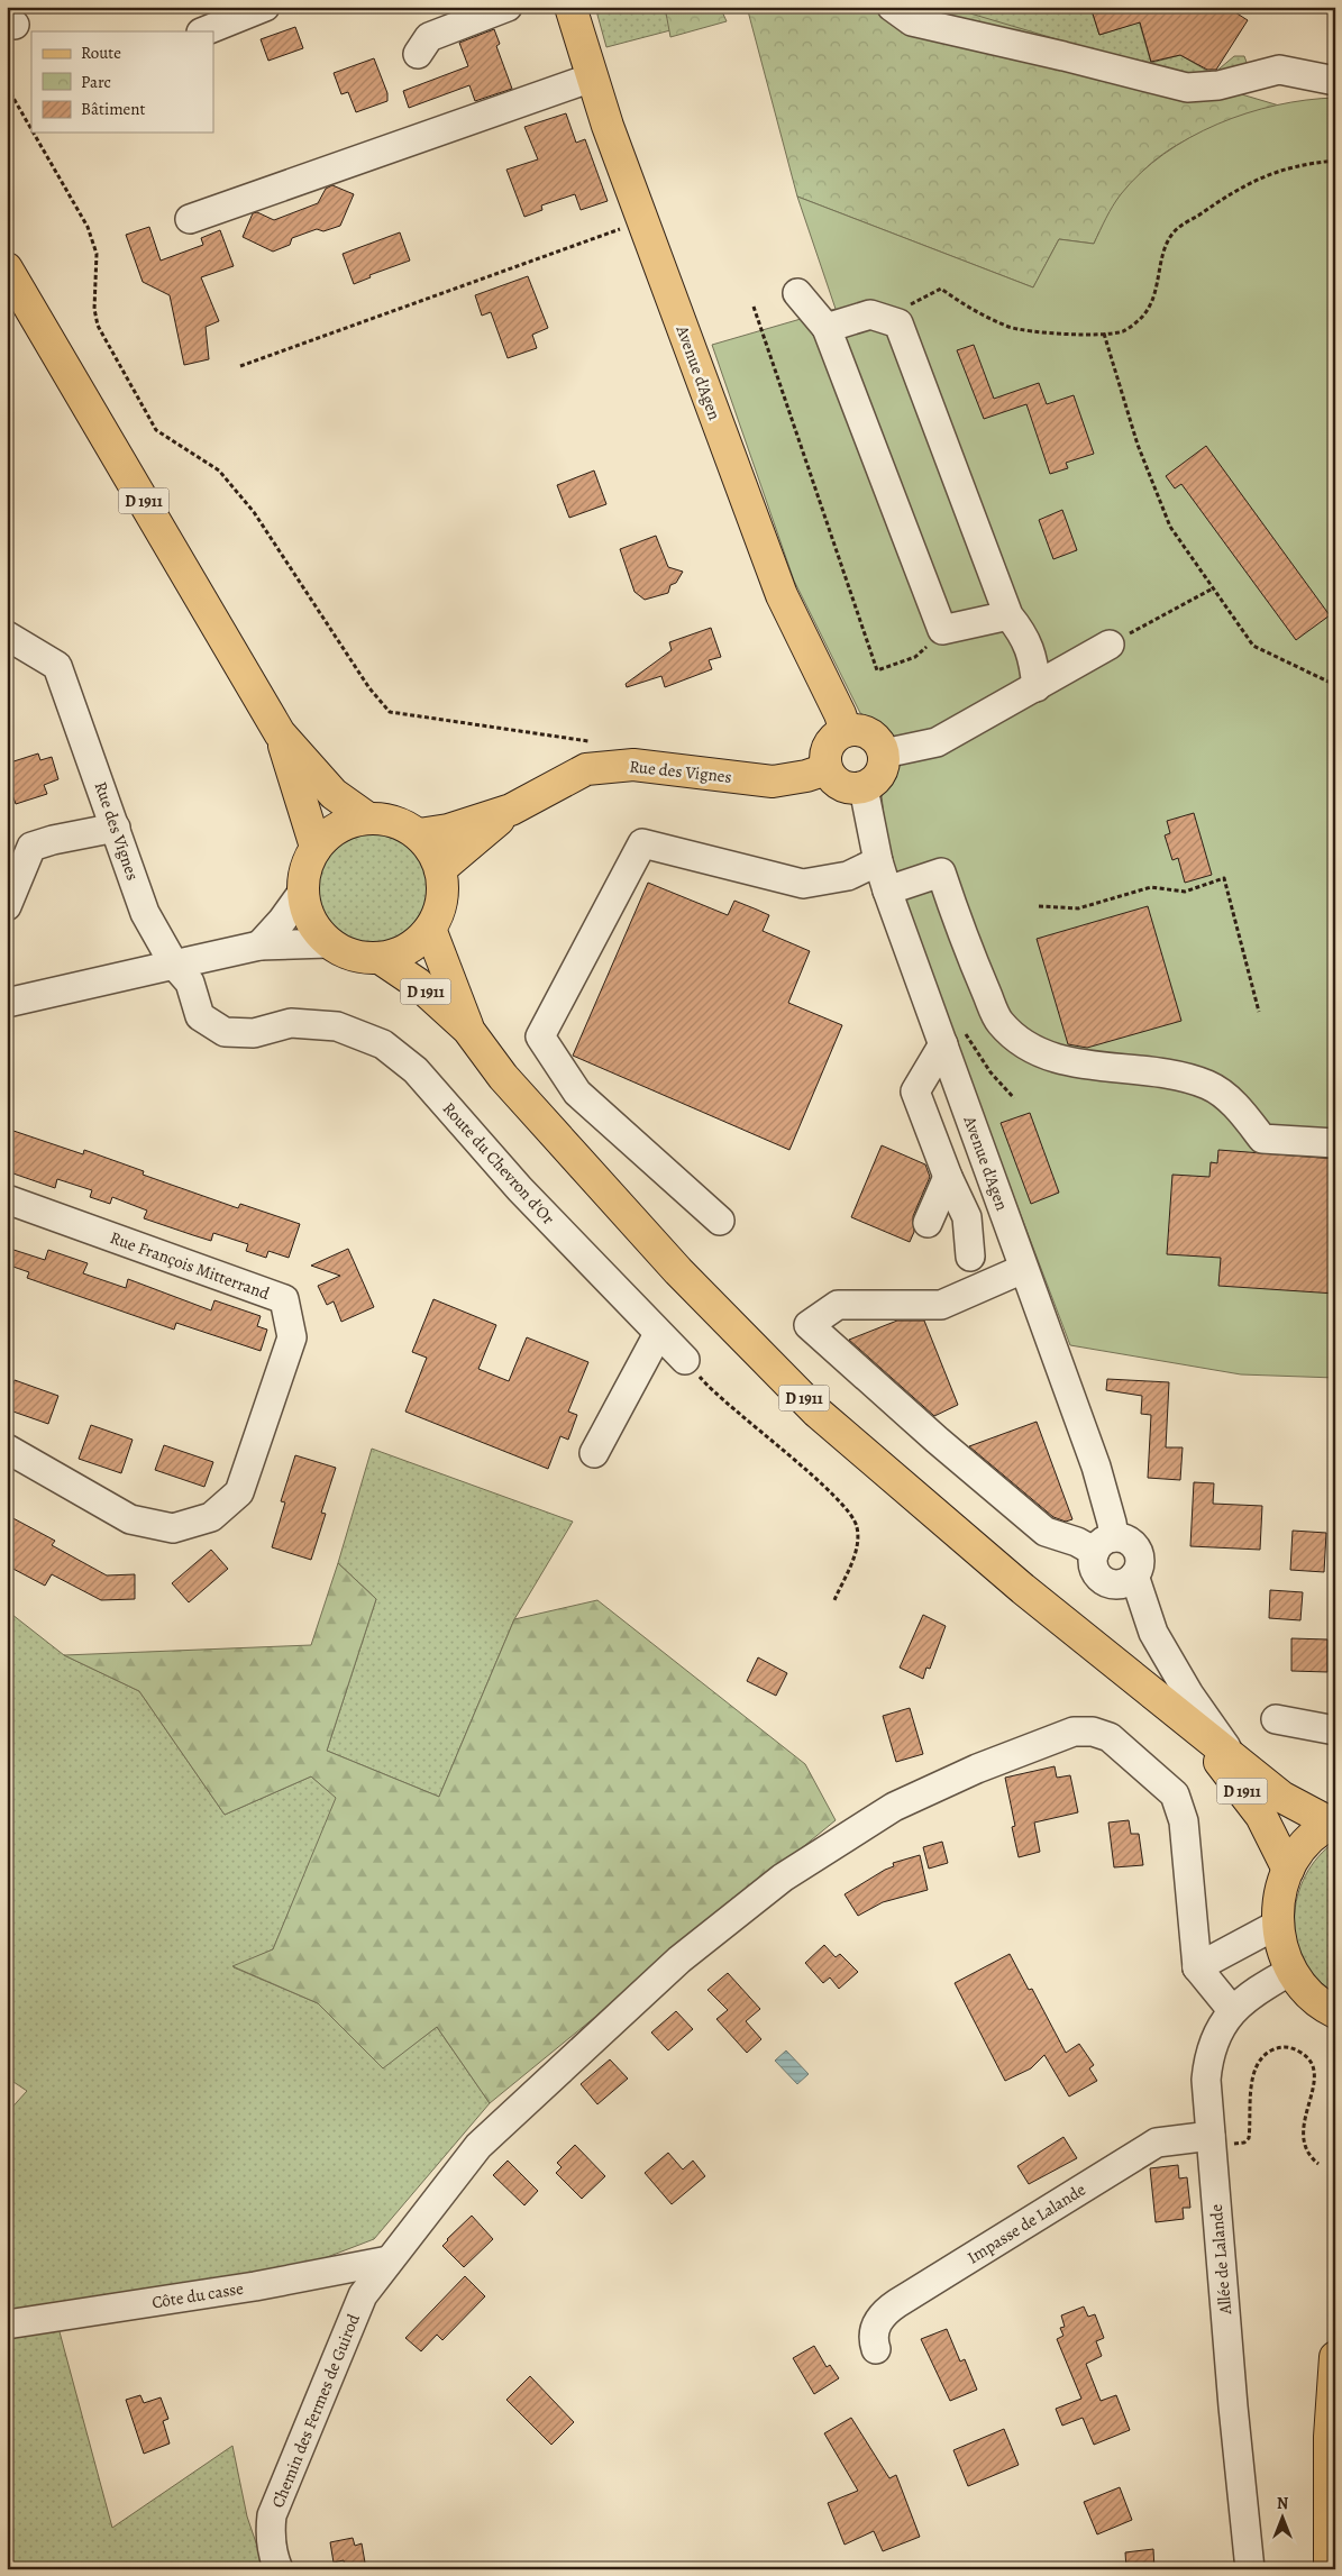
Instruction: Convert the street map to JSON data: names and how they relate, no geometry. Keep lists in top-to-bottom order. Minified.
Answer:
{"streets":{"main road":["Avenue d'Agen","D 1911","Rue des Vignes"],"street":["Route du Chevron d'Or","Rue François Mitterrand","Impasse de Lalande","Allée de Lalande","Côte du casse","Chemin des Fermes de Guirod"]},"crossings":[["Avenue d'Agen","Rue des Vignes"],["D 1911","Rue des Vignes"],["Rue des Vignes","Route du Chevron d'Or"],["Impasse de Lalande","Allée de Lalande"],["Côte du casse","Chemin des Fermes de Guirod"]],"legend":["Route","Parc","Bâtiment"],"north":"top"}
